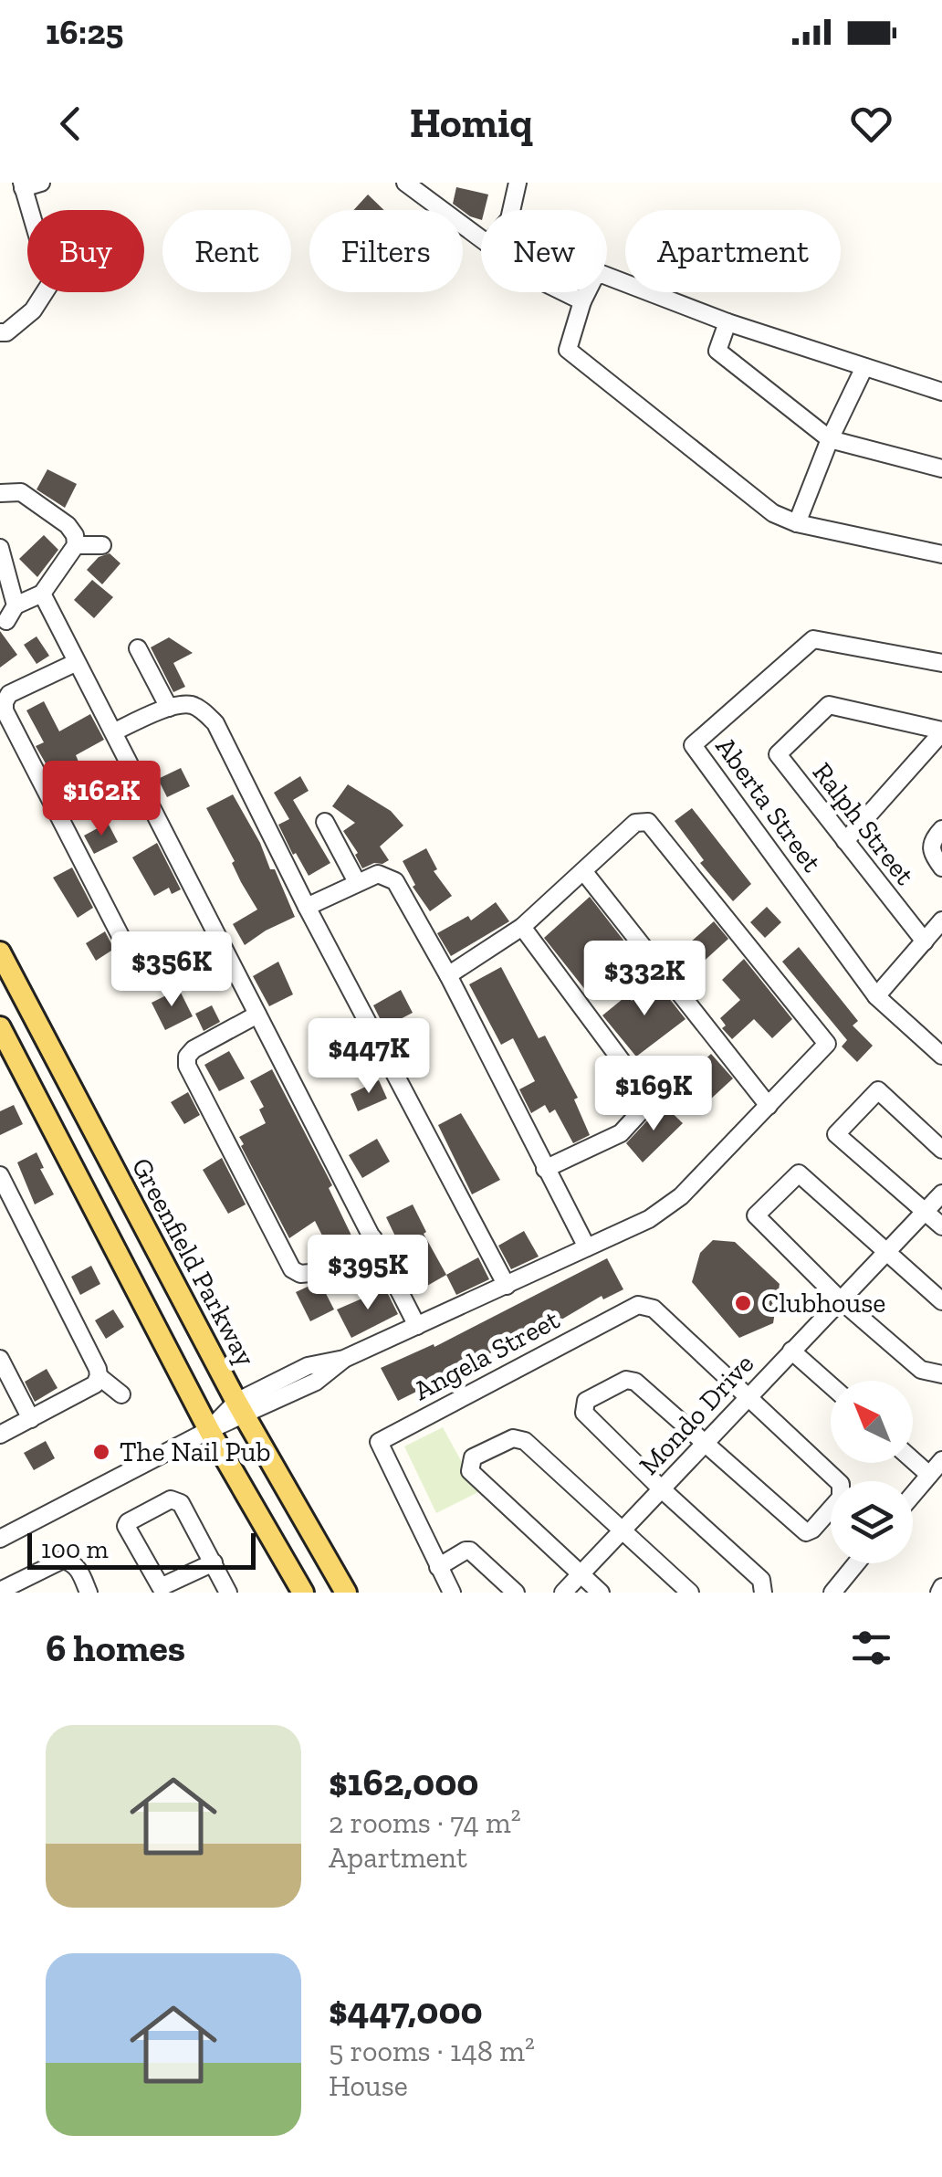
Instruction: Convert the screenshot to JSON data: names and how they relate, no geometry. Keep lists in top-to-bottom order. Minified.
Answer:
{"streets":{"main road":["Greenfield Parkway"],"street":["Aberta Street","Ralph Street","Angela Street","Mondo Drive"]},"crossings":[["Angela Street","Mondo Drive"]],"places":["Clubhouse","The Nail Pub"],"scale_bar":"100 m","north":"top left","page":{"status":"16:25","header":"Homiq","chip":["Buy","Rent","Filters","New","Apartment"],"price":["$162K","$356K","$332K","$447K","$169K","$395K"],"scale":"100 m","heading":"6 homes","list":[{"name":"$162,000","note":"2 rooms · 74 m² · Apartment"},{"name":"$447,000","note":"5 rooms · 148 m² · House"}]}}
